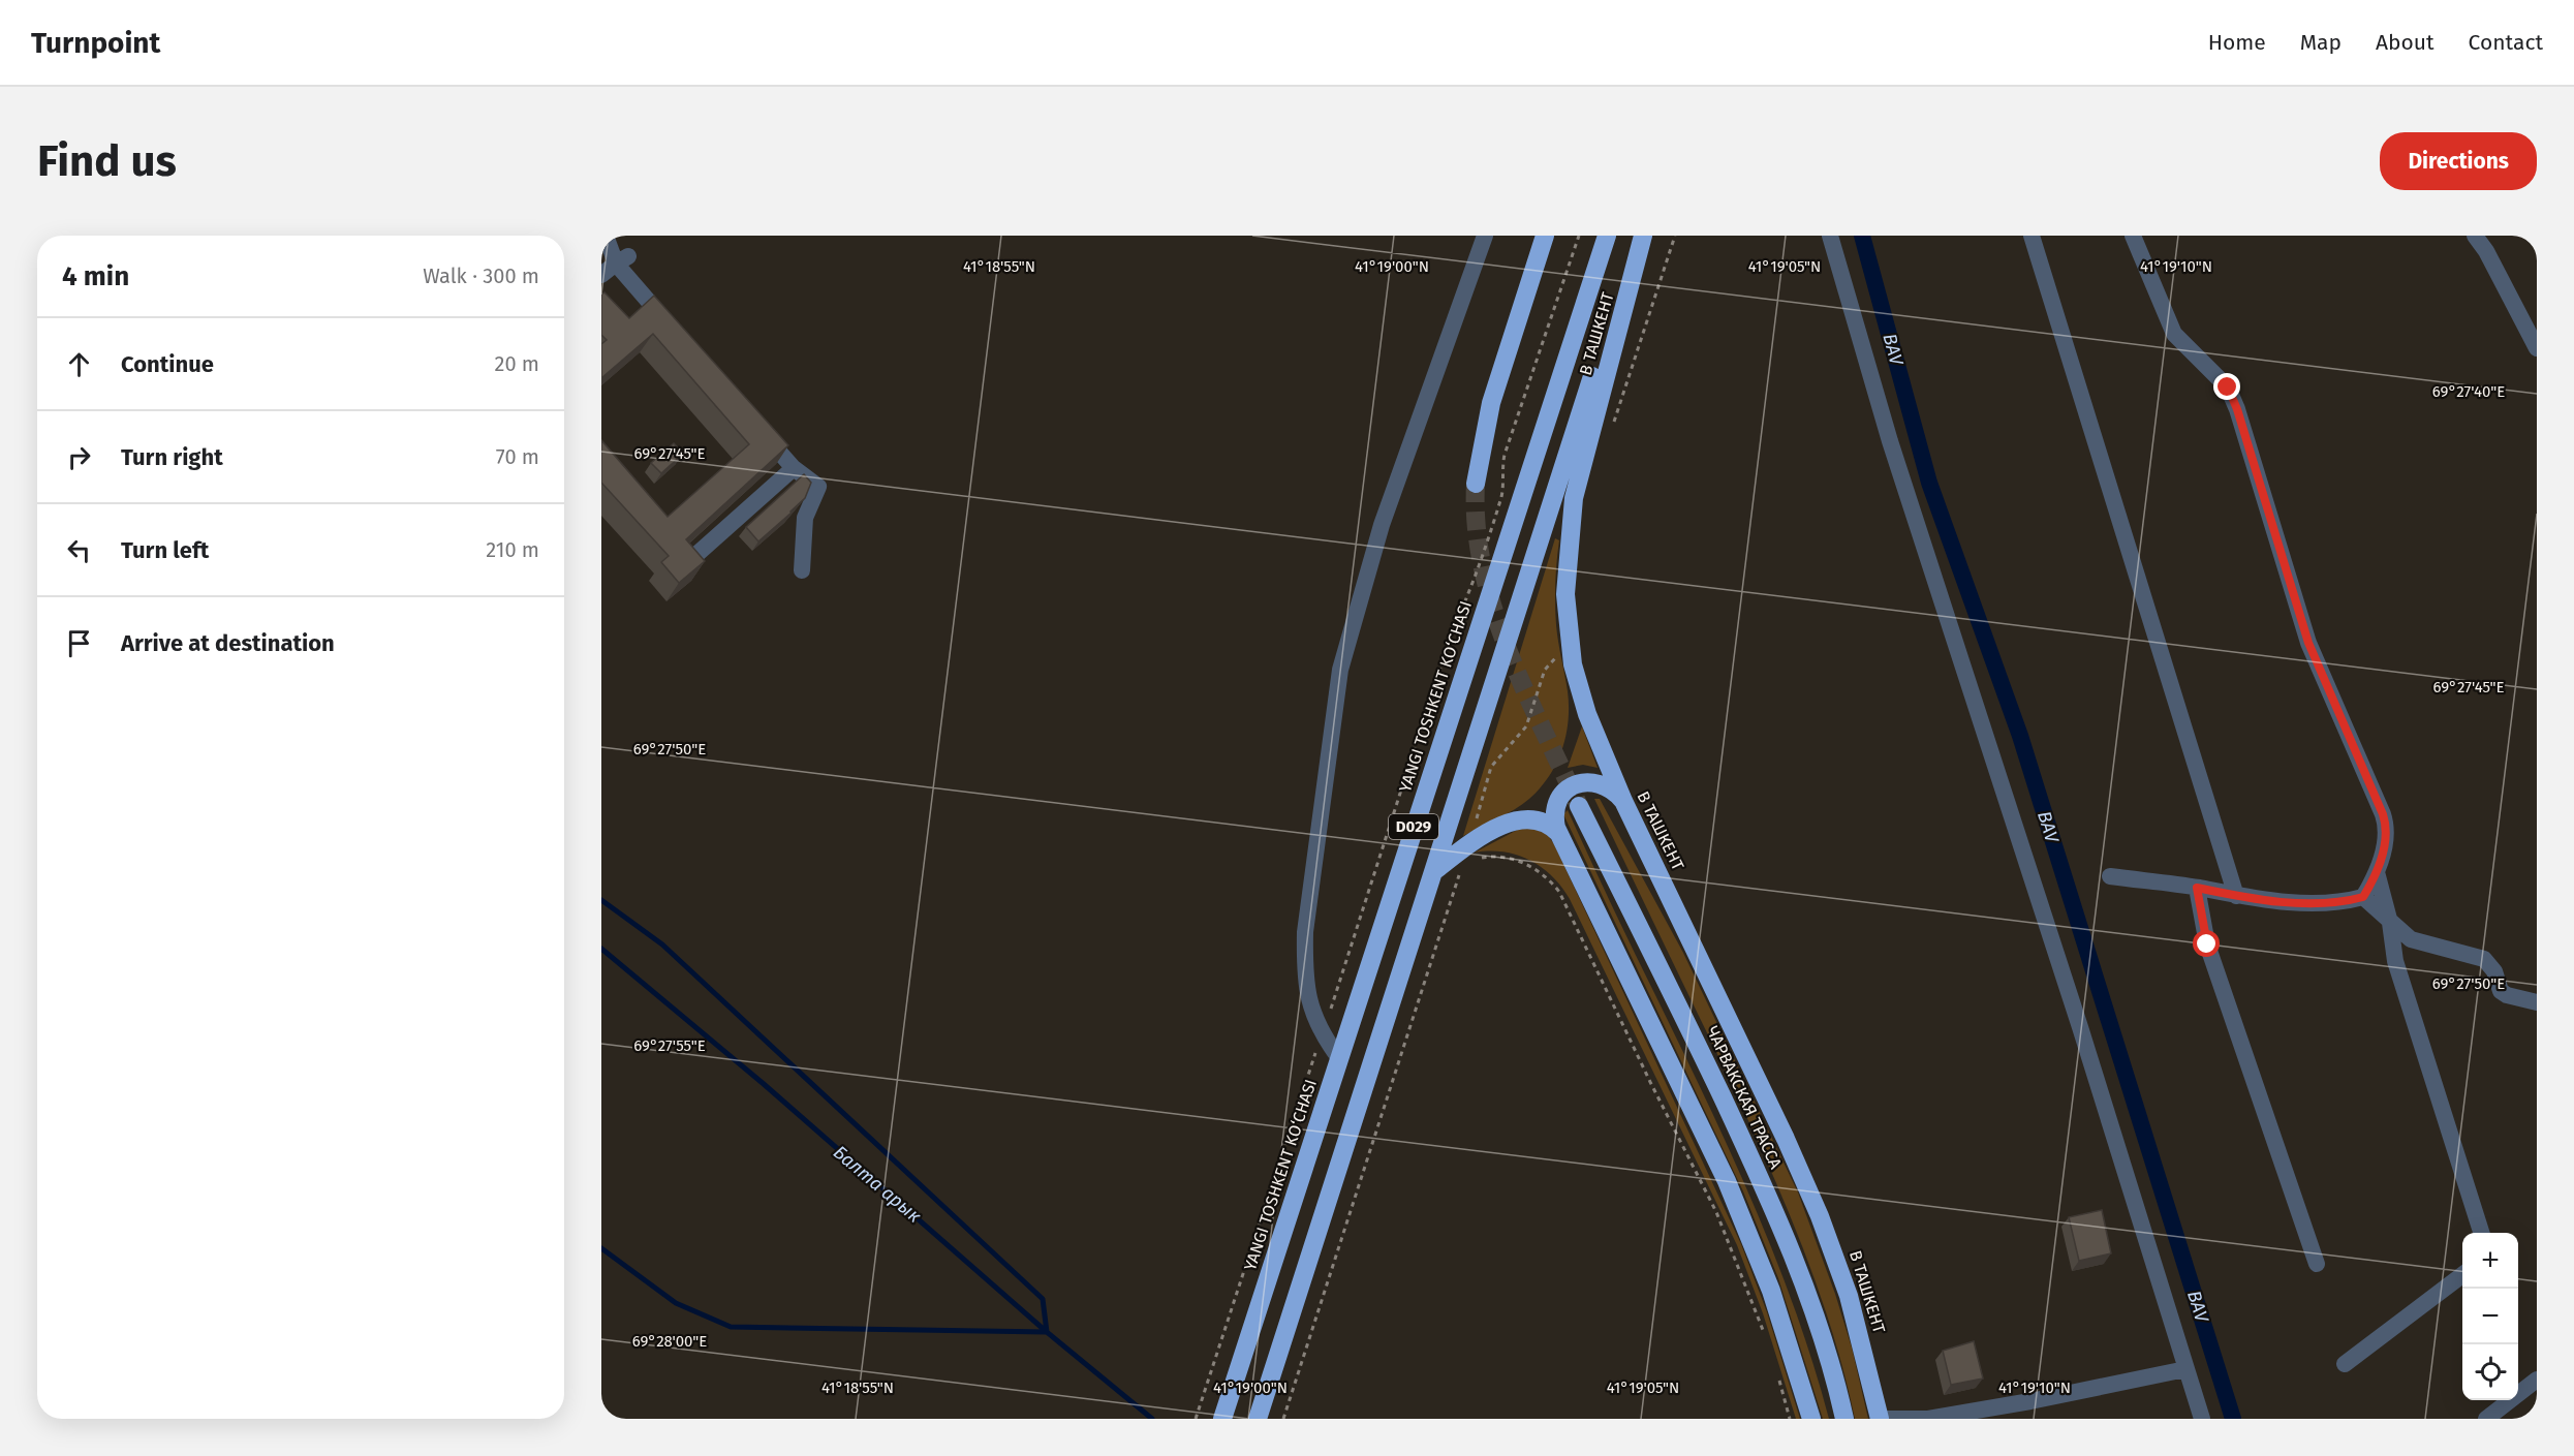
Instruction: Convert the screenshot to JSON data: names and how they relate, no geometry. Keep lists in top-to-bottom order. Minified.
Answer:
{"streets":{"highway":["В ТАШКЕНТ","YANGI TOSHKENT KO‘CHASI","D029","ЧАРВАКСКАЯ ТРАССА"]},"water":["BAV","Балта арык"],"page":{"header":"Turnpoint","nav":["Home","Map","About","Contact"],"buttons":"Directions","title":"Find us","heading":["4 min","Walk · 300 m"],"list":[["Continue","20 m"],["Turn right","70 m"],["Turn left","210 m"],"Arrive at destination"],"map_buttons":["+","−"]},"coordinates":["41°18'55\"N","41°19'00\"N","41°19'05\"N","41°19'10\"N","69°27'40\"E","69°27'45\"E","69°27'50\"E","69°27'55\"E","69°28'00\"E"]}
